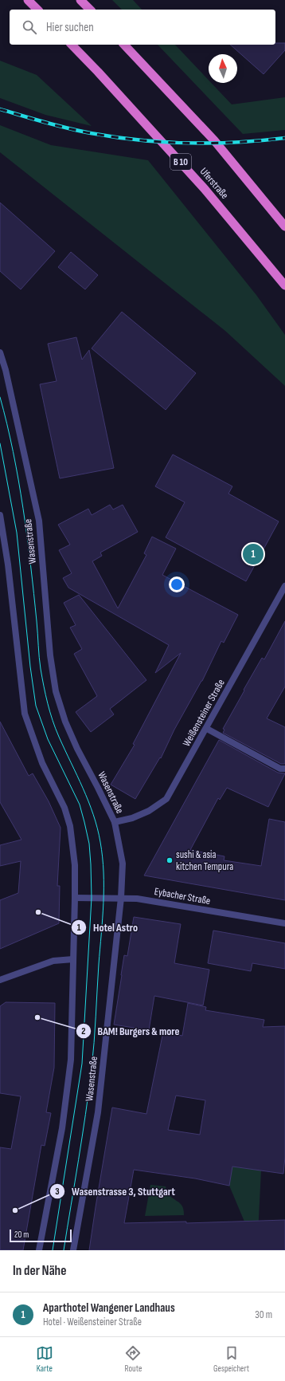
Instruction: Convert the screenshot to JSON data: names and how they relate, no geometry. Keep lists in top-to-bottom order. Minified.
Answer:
{"streets":{"highway":["B 10","Uferstraße"],"street":["Wasenstraße","Weißensteiner Straße","Eybacher Straße"]},"crossings":[["Wasenstraße","Weißensteiner Straße"],["Wasenstraße","Eybacher Straße"]],"places":["sushi & asia kitchen Tempura","Hotel Astro","BAM! Burgers & more","Wasenstrasse 3, Stuttgart"],"scale_bar":"20 m","north":"top","page":{"search":"Hier suchen","pins":"1","scale":"20 m","heading":"In der Nähe","list":[{"mark":"1","name":"Aparthotel Wangener Landhaus","note":"Hotel · Weißensteiner Straße","value":"30 m"}],"nav":["Karte","Route","Gespeichert"]}}
